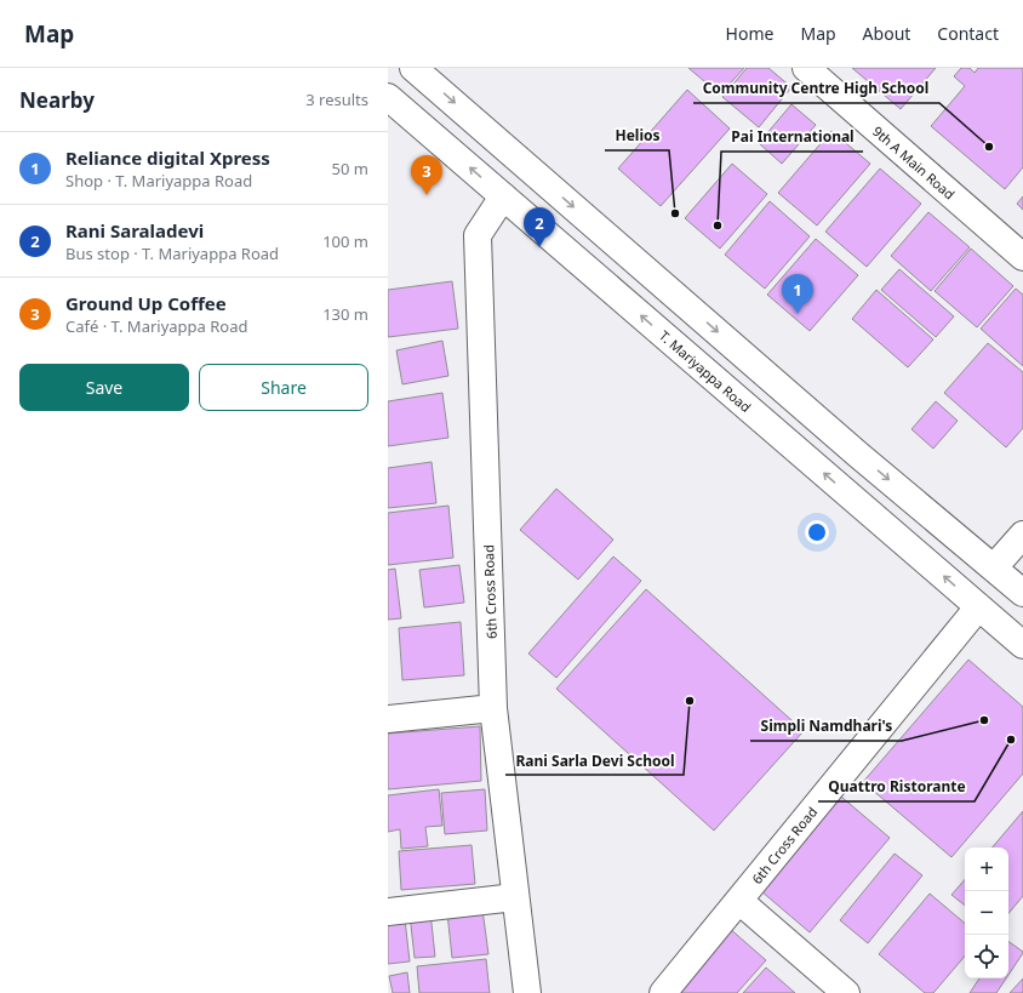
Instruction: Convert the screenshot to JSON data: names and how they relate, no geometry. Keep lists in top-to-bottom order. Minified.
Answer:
{"streets":{"street":["9th A Main Road","T. Mariyappa Road","6th Cross Road"]},"crossings":[["T. Mariyappa Road","6th Cross Road"]],"places":["Community Centre High School","Helios","Pai International","Rani Sarla Devi School","Simpli Namdhari's","Quattro Ristorante"],"page":{"header":"Map","nav":["Home","Map","About","Contact"],"heading":["Nearby","3 results"],"list":[{"mark":"1","name":"Reliance digital Xpress","note":"Shop · T. Mariyappa Road","value":"50 m"},{"mark":"2","name":"Rani Saraladevi","note":"Bus stop · T. Mariyappa Road","value":"100 m"},{"mark":"3","name":"Ground Up Coffee","note":"Café · T. Mariyappa Road","value":"130 m"}],"pins":["3","2","1"],"buttons":["Save","Share"],"map_buttons":["+","−"]}}
